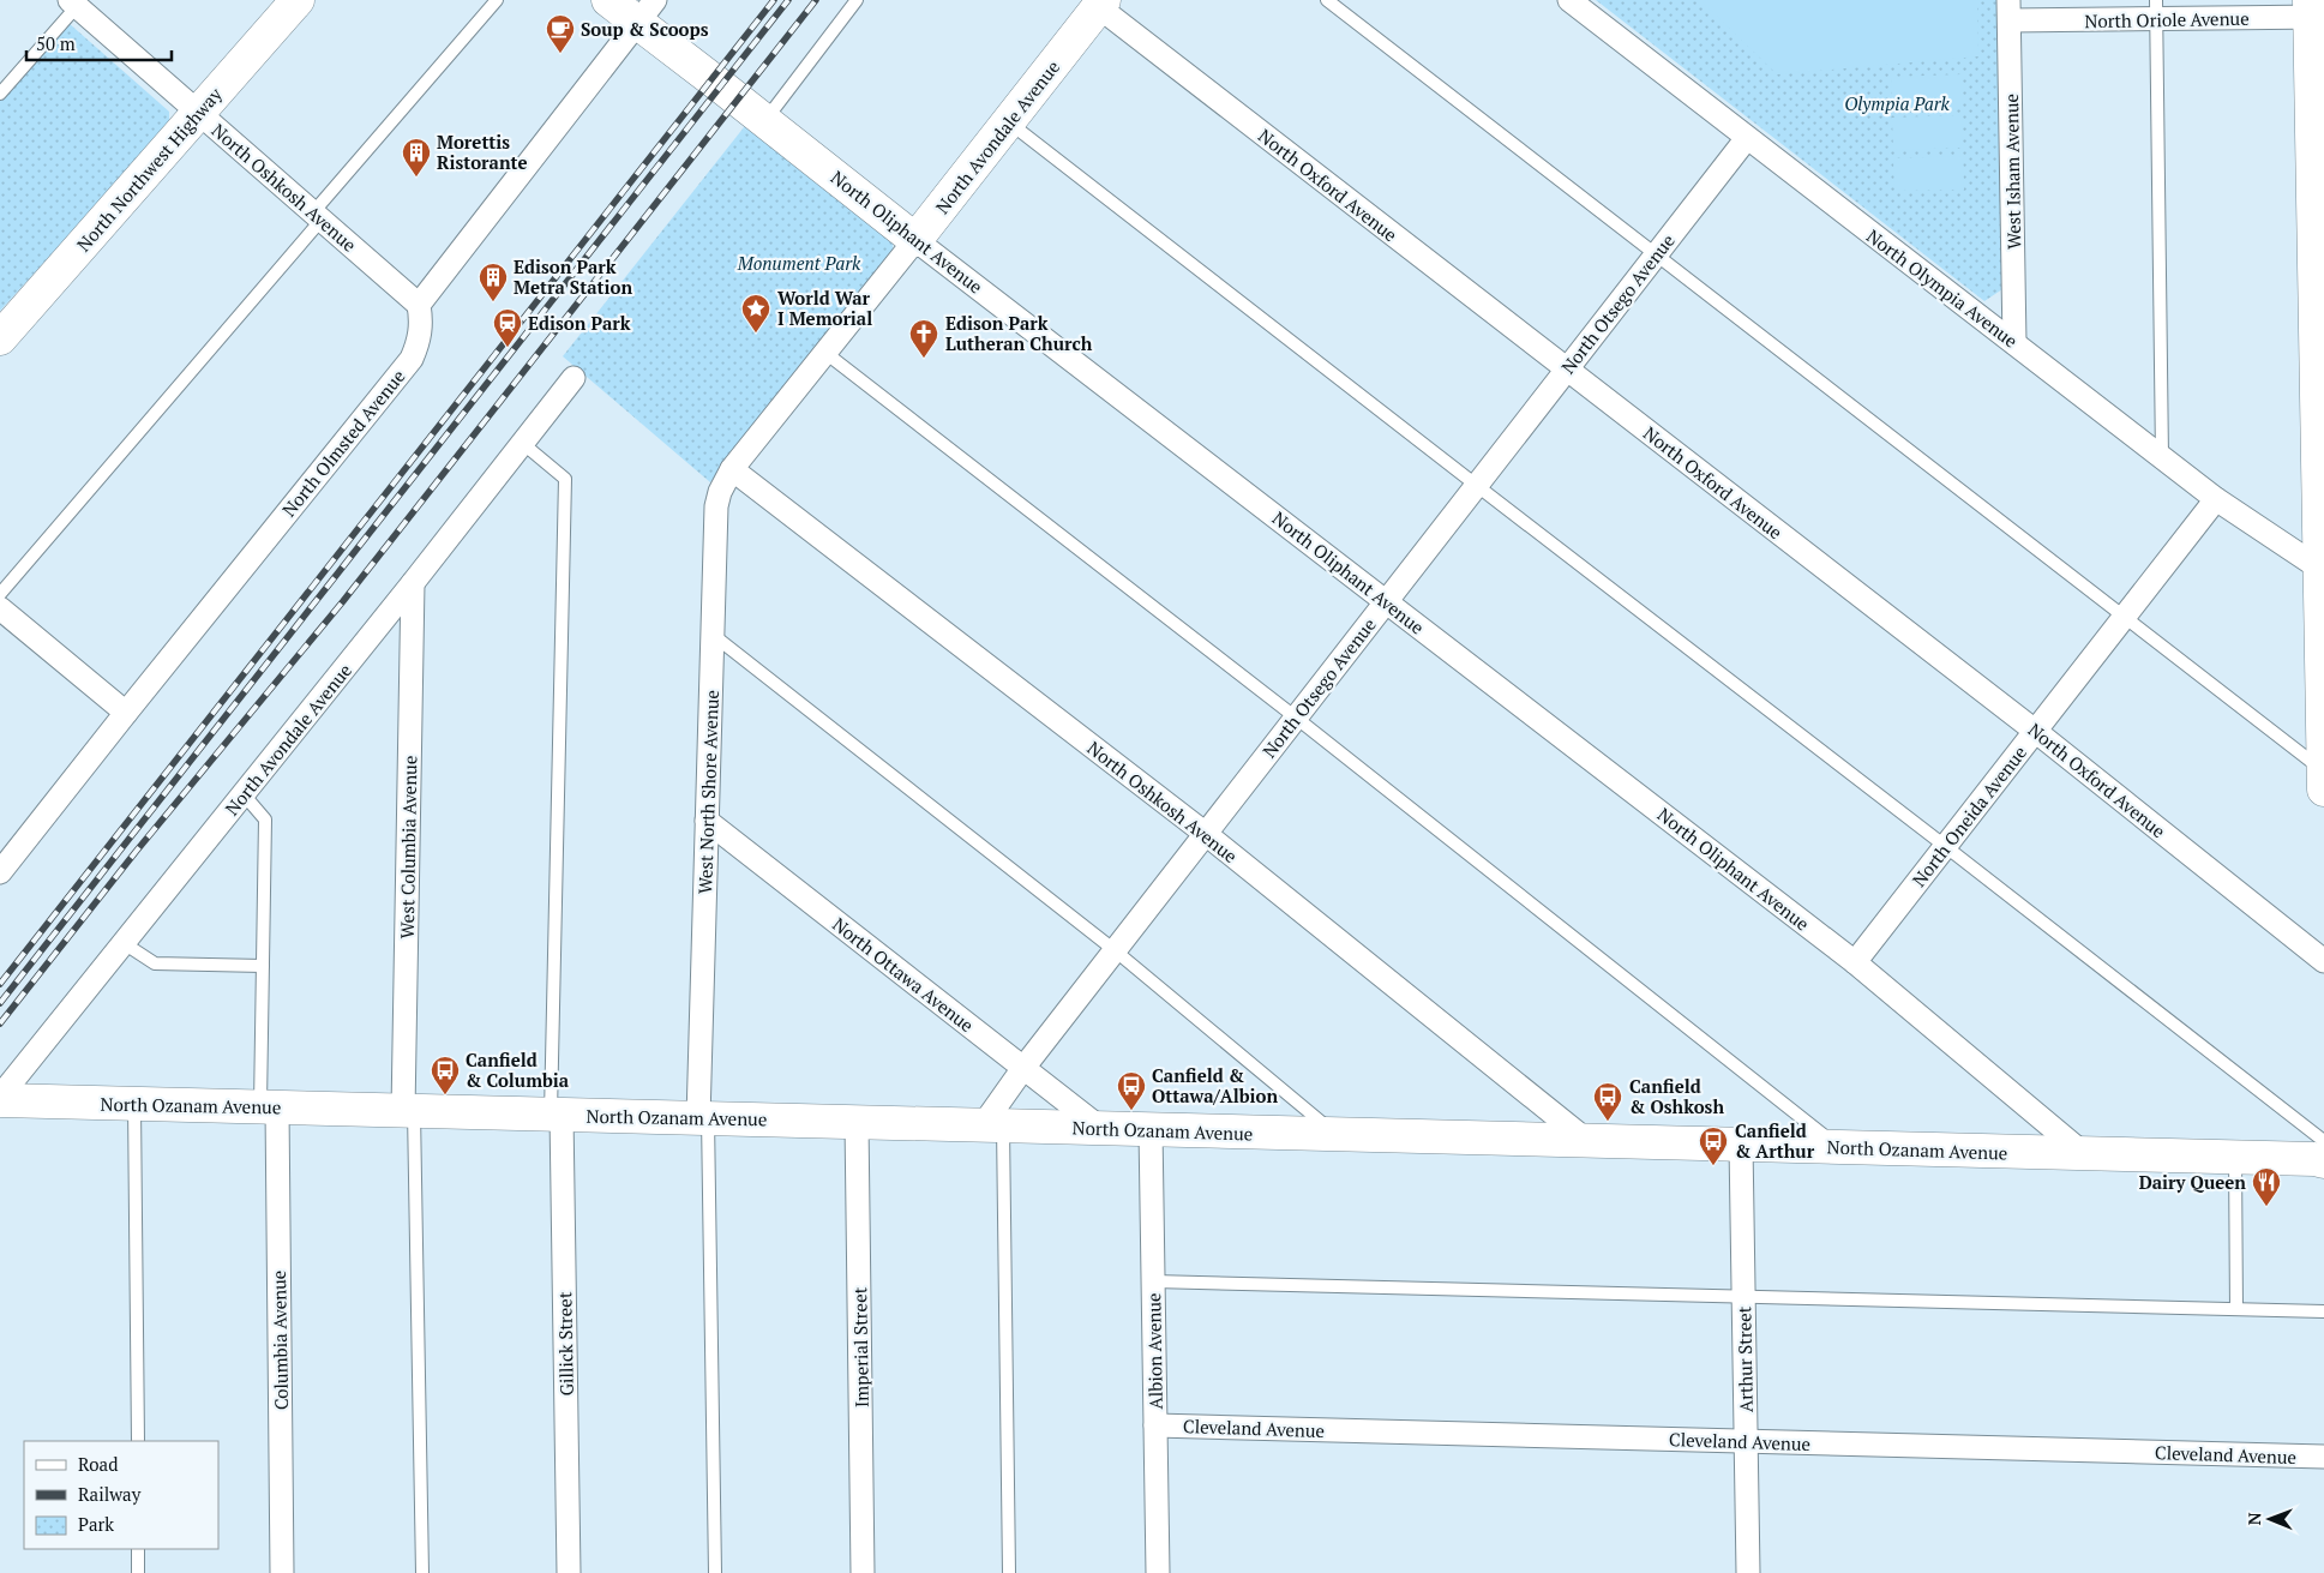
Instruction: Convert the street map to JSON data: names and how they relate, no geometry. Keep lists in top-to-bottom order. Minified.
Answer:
{"streets":{"street":["North Oriole Avenue","North Avondale Avenue","North Northwest Highway","West Isham Avenue","North Oxford Avenue","North Oshkosh Avenue","North Oliphant Avenue","North Olympia Avenue","North Otsego Avenue","North Olmsted Avenue","West North Shore Avenue","North Oneida Avenue","West Columbia Avenue","North Ottawa Avenue","North Ozanam Avenue","Columbia Avenue","Gillick Street","Imperial Street","Albion Avenue","Arthur Street","Cleveland Avenue"]},"crossings":[["North Oriole Avenue","West Isham Avenue"],["North Avondale Avenue","North Oxford Avenue"],["North Avondale Avenue","North Oshkosh Avenue"],["North Avondale Avenue","North Oliphant Avenue"],["North Avondale Avenue","West North Shore Avenue"],["North Avondale Avenue","West Columbia Avenue"],["North Avondale Avenue","North Ozanam Avenue"],["North Northwest Highway","North Oshkosh Avenue"],["West Isham Avenue","North Olympia Avenue"],["North Oxford Avenue","North Otsego Avenue"],["North Oxford Avenue","North Oneida Avenue"],["North Oshkosh Avenue","North Otsego Avenue"],["North Oshkosh Avenue","North Olmsted Avenue"],["North Oshkosh Avenue","West North Shore Avenue"],["North Oshkosh Avenue","North Ozanam Avenue"],["North Oliphant Avenue","North Otsego Avenue"],["North Oliphant Avenue","North Oneida Avenue"],["North Oliphant Avenue","North Ozanam Avenue"],["North Olympia Avenue","North Otsego Avenue"],["North Olympia Avenue","North Oneida Avenue"],["North Otsego Avenue","North Ottawa Avenue"],["North Otsego Avenue","North Ozanam Avenue"],["West North Shore Avenue","North Ottawa Avenue"],["West North Shore Avenue","North Ozanam Avenue"],["West Columbia Avenue","North Ozanam Avenue"],["North Ottawa Avenue","North Ozanam Avenue"],["North Ozanam Avenue","Columbia Avenue"],["North Ozanam Avenue","Gillick Street"],["North Ozanam Avenue","Imperial Street"],["North Ozanam Avenue","Albion Avenue"],["North Ozanam Avenue","Arthur Street"],["Albion Avenue","Cleveland Avenue"],["Arthur Street","Cleveland Avenue"]],"parks":["Olympia Park","Monument Park"],"places":{"cafe":["Soup & Scoops"],"building":["Morettis Ristorante","Edison Park Metra Station"],"place":["World War I Memorial"],"station":["Edison Park"],"church":["Edison Park Lutheran Church"],"bus stop":["Canfield & Columbia","Canfield & Ottawa/Albion","Canfield & Oshkosh","Canfield & Arthur"],"restaurant":["Dairy Queen"]},"legend":["Road","Railway","Park"],"scale_bar":"50 m","north":"left"}
